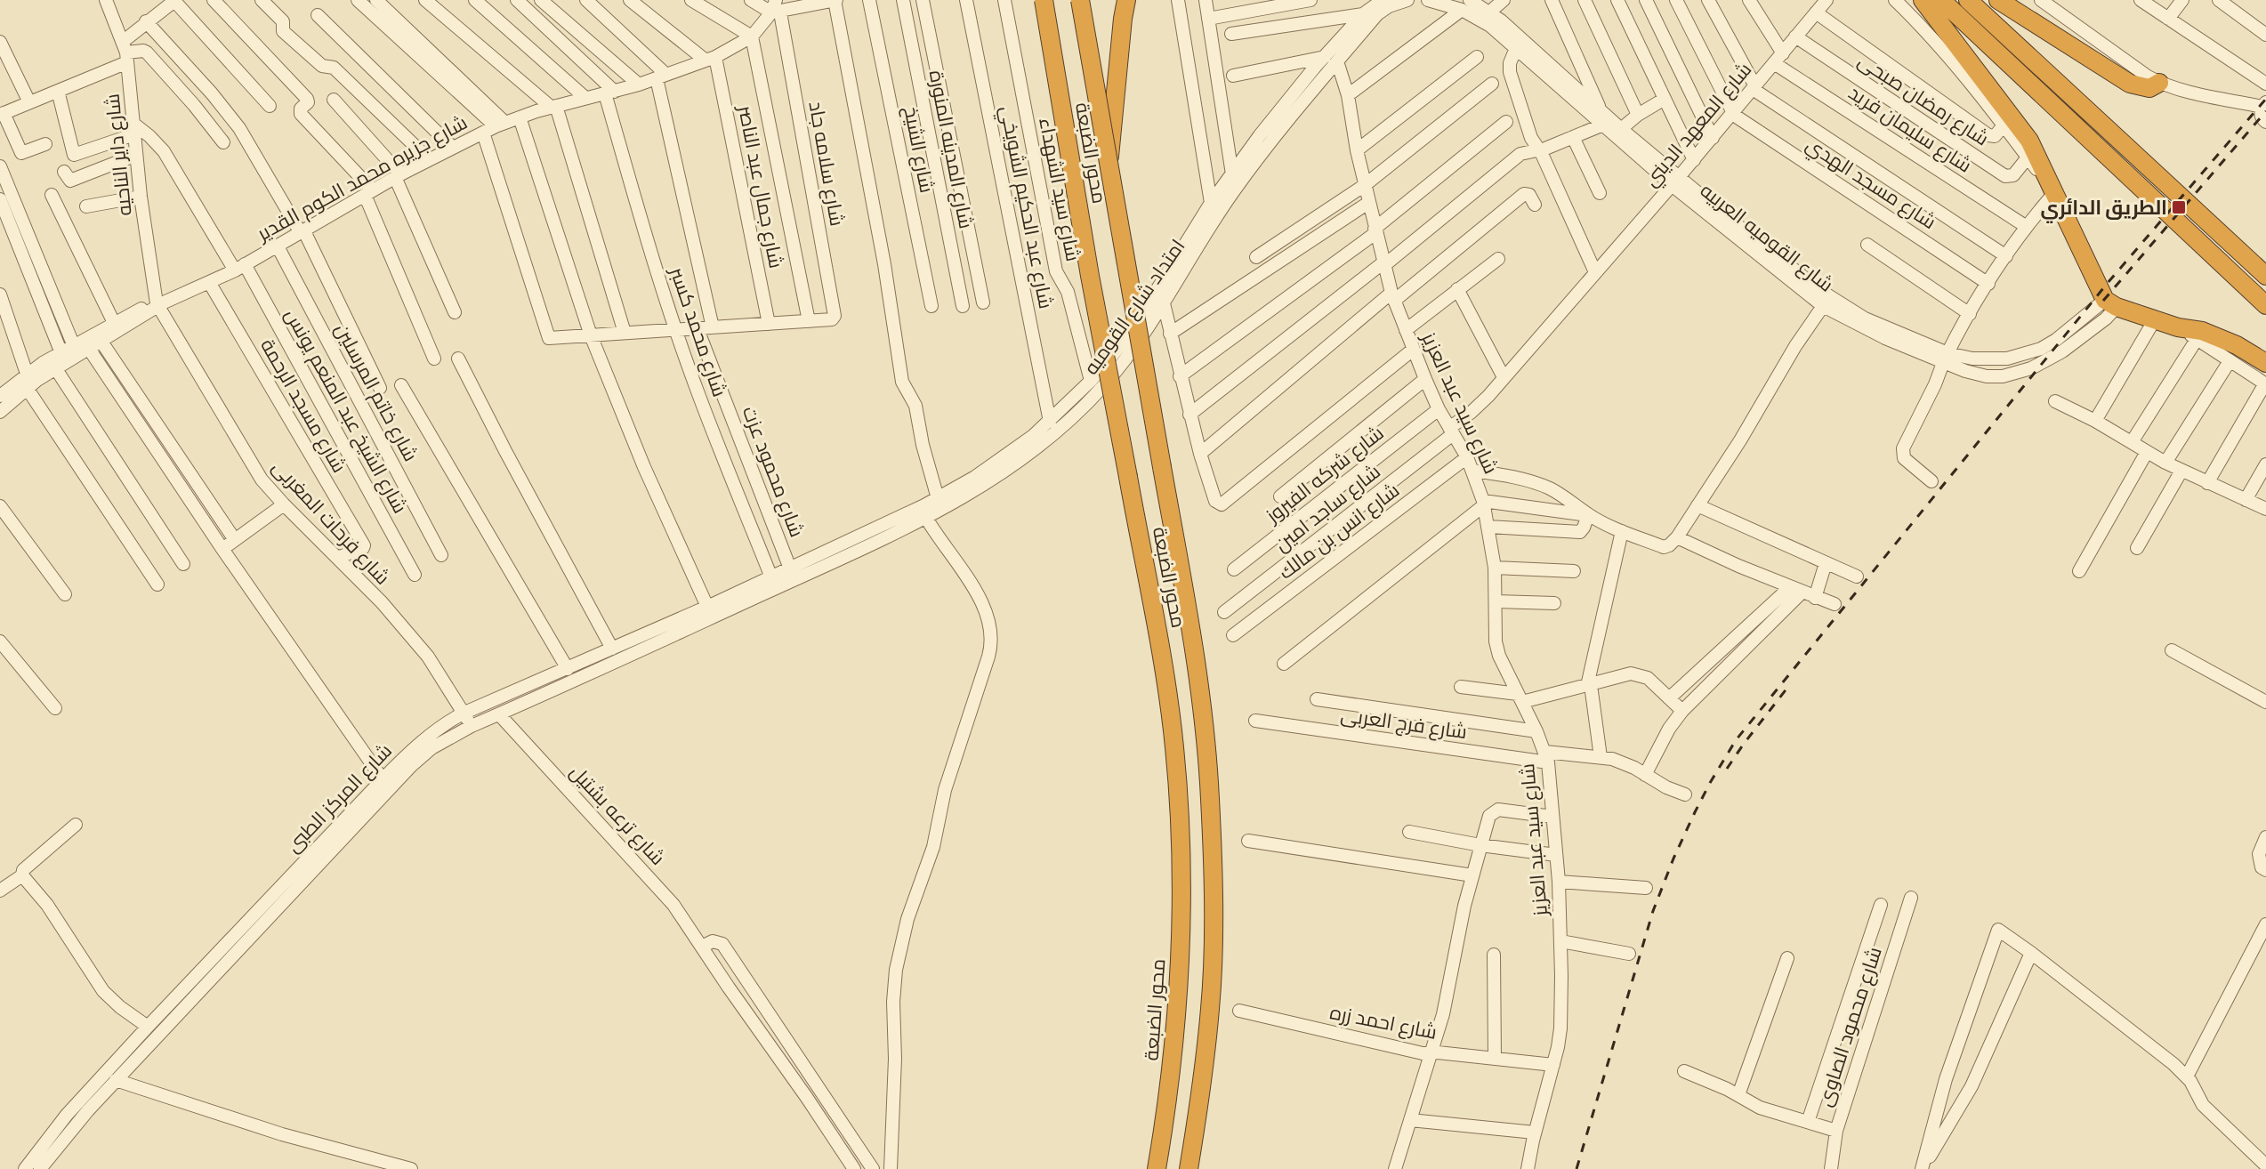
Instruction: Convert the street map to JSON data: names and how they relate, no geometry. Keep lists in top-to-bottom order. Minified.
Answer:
{"streets":{"highway":["محور الضبعة"],"street":["شارع رمضان صبحى","شارع المعهد الديني","شارع سليمان فريد","شارع الشيخ","شارع المدينه المنورة","شارع داير الناحيه","شارع سلامه جاد","شارع جزيره محمد الكوم القدير","شارع مسجد الهدي","شارع جمال عبد الناصر","شارع سيد الشهداء","شارع عبد الحكيم الشويخي","شارع القوميه العربيه","امتداد شارع القوميه","شارع محمد كسبر","شارع خاتم المرسلين","شارع سيد عبد العزيز","شارع مسجد الرحمة","شارع الشيخ عبد المنعم يونس","شارع محمود عزت","شارع شركه الفيروز","شارع ساجد امين","شارع فرحات المغربى","شارع انس بن مالك","شارع فرج العربى","شارع المركز الطبى","شارع ترعه بشتيل","شارع احمد زره","شارع محمود الصاوى"]},"crossings":[["شارع رمضان صبحى","شارع المعهد الديني"],["شارع المعهد الديني","شارع سليمان فريد"],["شارع المعهد الديني","شارع مسجد الهدي"],["شارع المعهد الديني","شارع القوميه العربيه"],["شارع المعهد الديني","شارع سيد عبد العزيز"],["شارع المعهد الديني","شارع ساجد امين"],["شارع داير الناحيه","شارع جزيره محمد الكوم القدير"],["شارع داير الناحيه","شارع الشيخ عبد المنعم يونس"],["شارع داير الناحيه","شارع فرحات المغربى"],["شارع سلامه جاد","شارع جزيره محمد الكوم القدير"],["شارع جزيره محمد الكوم القدير","شارع جمال عبد الناصر"],["شارع جزيره محمد الكوم القدير","شارع محمد كسبر"],["شارع جزيره محمد الكوم القدير","شارع خاتم المرسلين"],["شارع جزيره محمد الكوم القدير","شارع مسجد الرحمة"],["شارع جزيره محمد الكوم القدير","شارع الشيخ عبد المنعم يونس"],["شارع جزيره محمد الكوم القدير","شارع فرحات المغربى"],["شارع سيد الشهداء","امتداد شارع القوميه"],["شارع عبد الحكيم الشويخي","امتداد شارع القوميه"],["امتداد شارع القوميه","شارع محمد كسبر"],["امتداد شارع القوميه","شارع سيد عبد العزيز"],["امتداد شارع القوميه","شارع محمود عزت"],["امتداد شارع القوميه","شارع المركز الطبى"],["شارع محمد كسبر","شارع المركز الطبى"],["شارع سيد عبد العزيز","شارع شركه الفيروز"],["شارع سيد عبد العزيز","شارع ساجد امين"],["شارع سيد عبد العزيز","شارع انس بن مالك"],["شارع سيد عبد العزيز","شارع فرج العربى"],["شارع سيد عبد العزيز","شارع احمد زره"],["شارع مسجد الرحمة","شارع فرحات المغربى"],["شارع فرحات المغربى","شارع المركز الطبى"],["شارع المركز الطبى","شارع ترعه بشتيل"]],"places":{"transit":["الطريق الدائري"]}}
